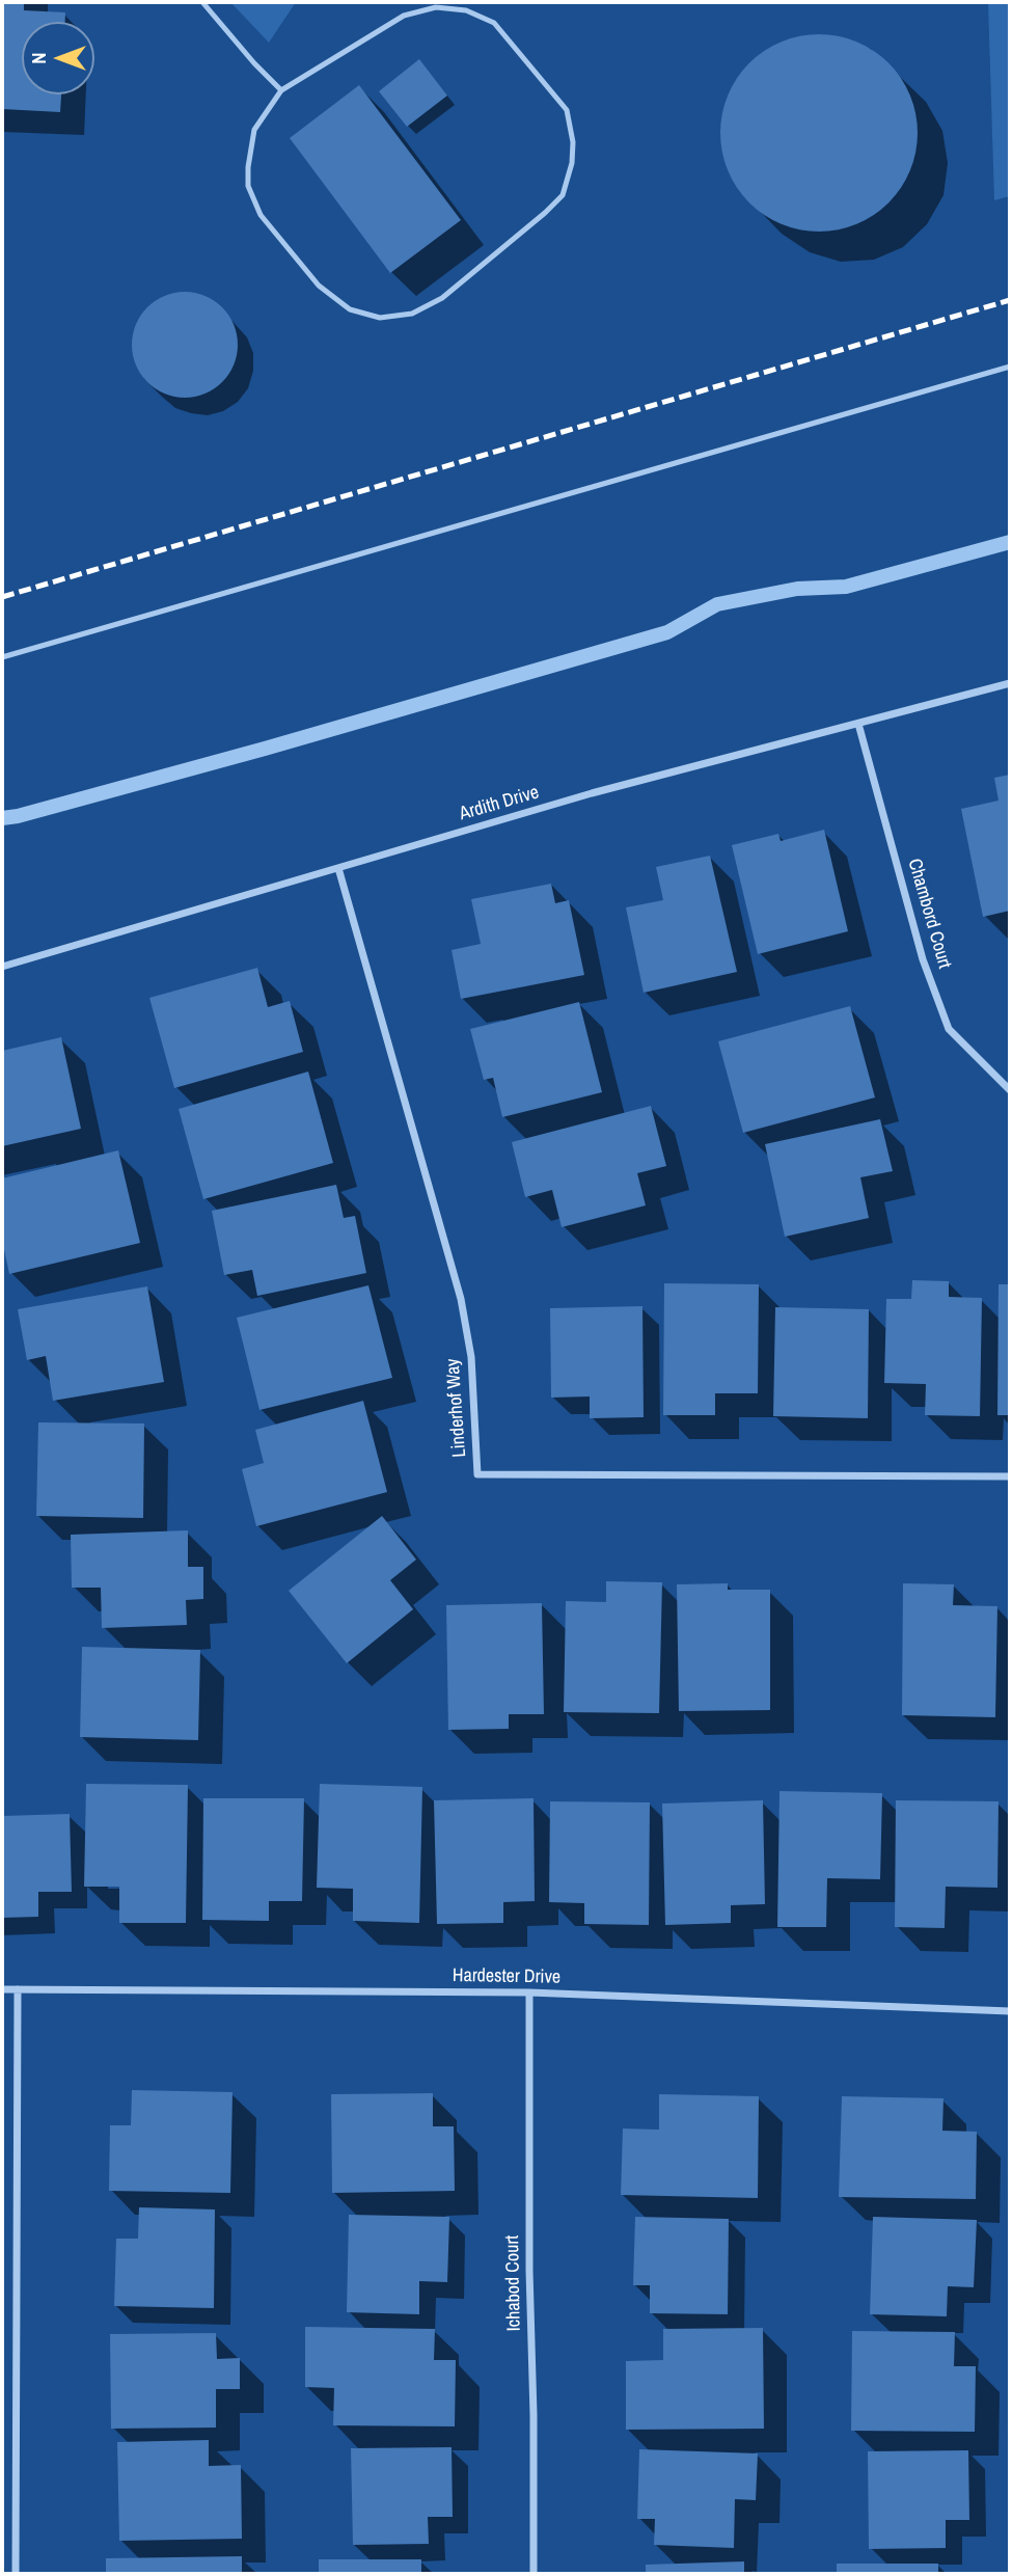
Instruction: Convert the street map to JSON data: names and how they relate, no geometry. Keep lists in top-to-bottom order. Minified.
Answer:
{"streets":{"street":["Ardith Drive","Chambord Court","Linderhof Way","Hardester Drive","Ichabod Court"]},"crossings":[["Ardith Drive","Chambord Court"],["Ardith Drive","Linderhof Way"],["Hardester Drive","Ichabod Court"]],"north":"left"}
